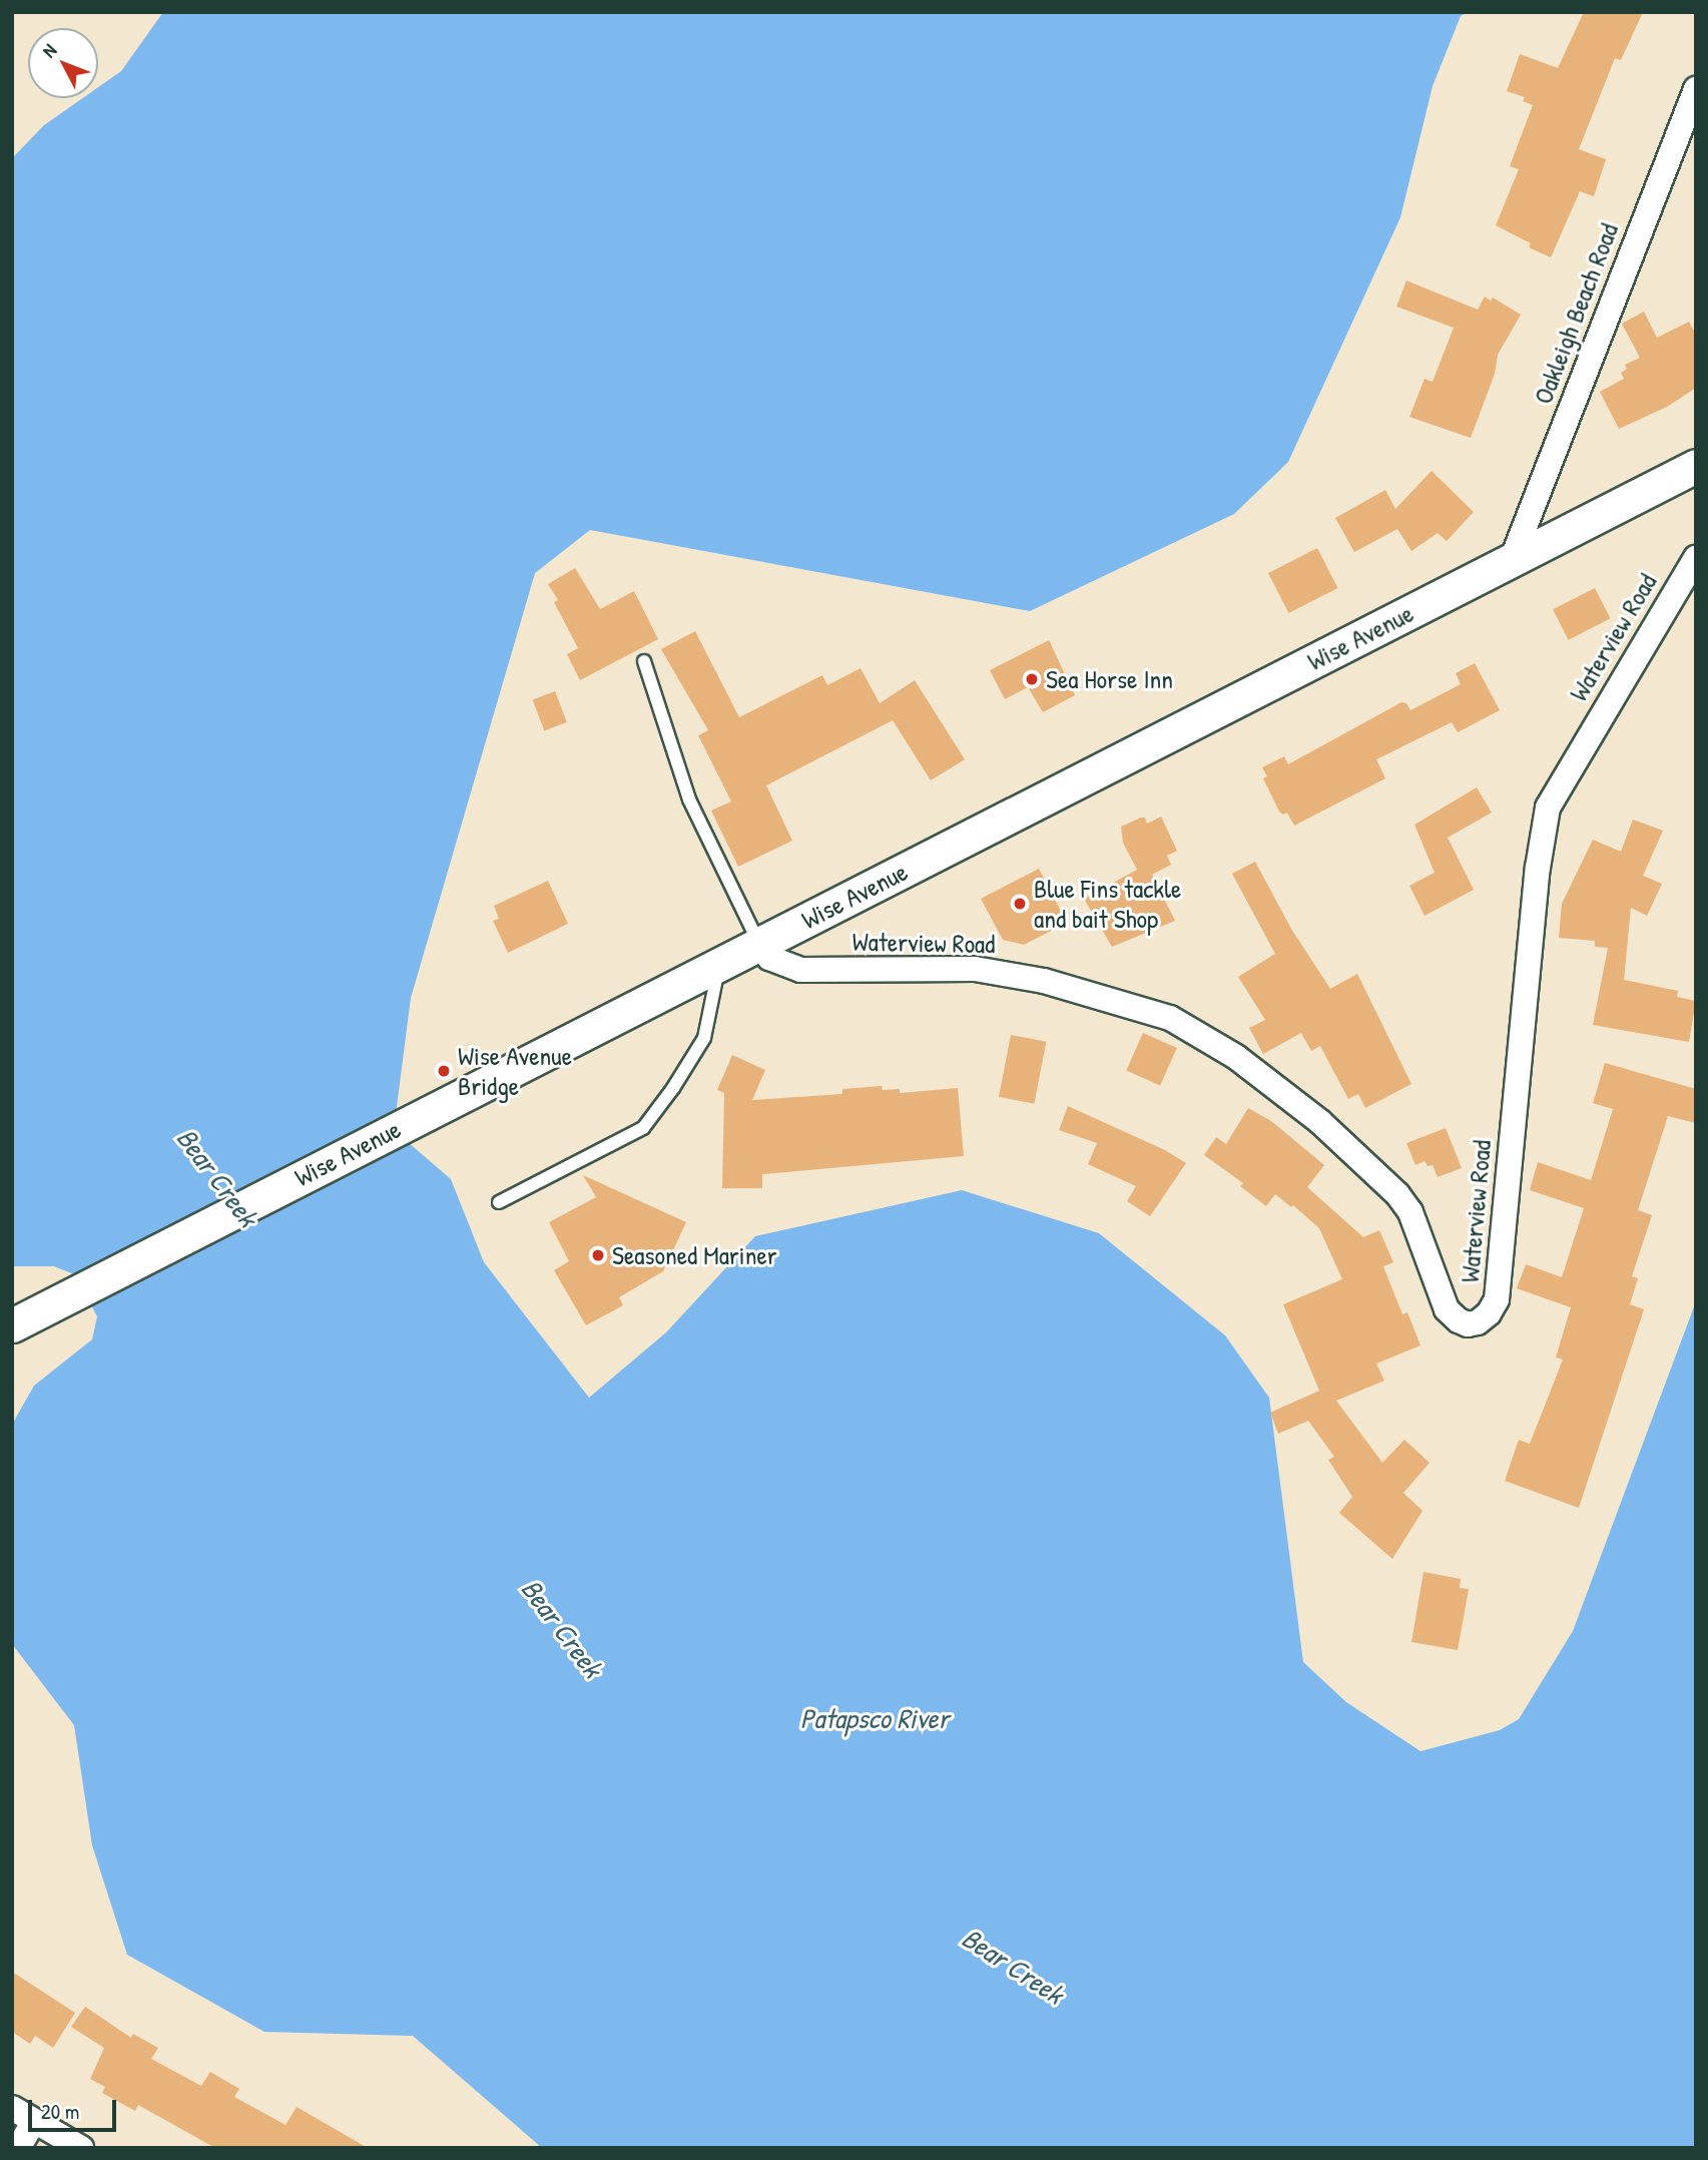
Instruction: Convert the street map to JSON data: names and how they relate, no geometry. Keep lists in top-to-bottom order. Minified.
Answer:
{"streets":{"main road":["Wise Avenue"],"street":["Oakleigh Beach Road","Waterview Road"]},"crossings":[["Oakleigh Beach Road","Wise Avenue"],["Wise Avenue","Waterview Road"]],"water":["Bear Creek","Patapsco River"],"places":["Sea Horse Inn","Blue Fins tackle and bait Shop","Wise Avenue Bridge","Seasoned Mariner"],"scale_bar":"20 m","north":"top left"}
